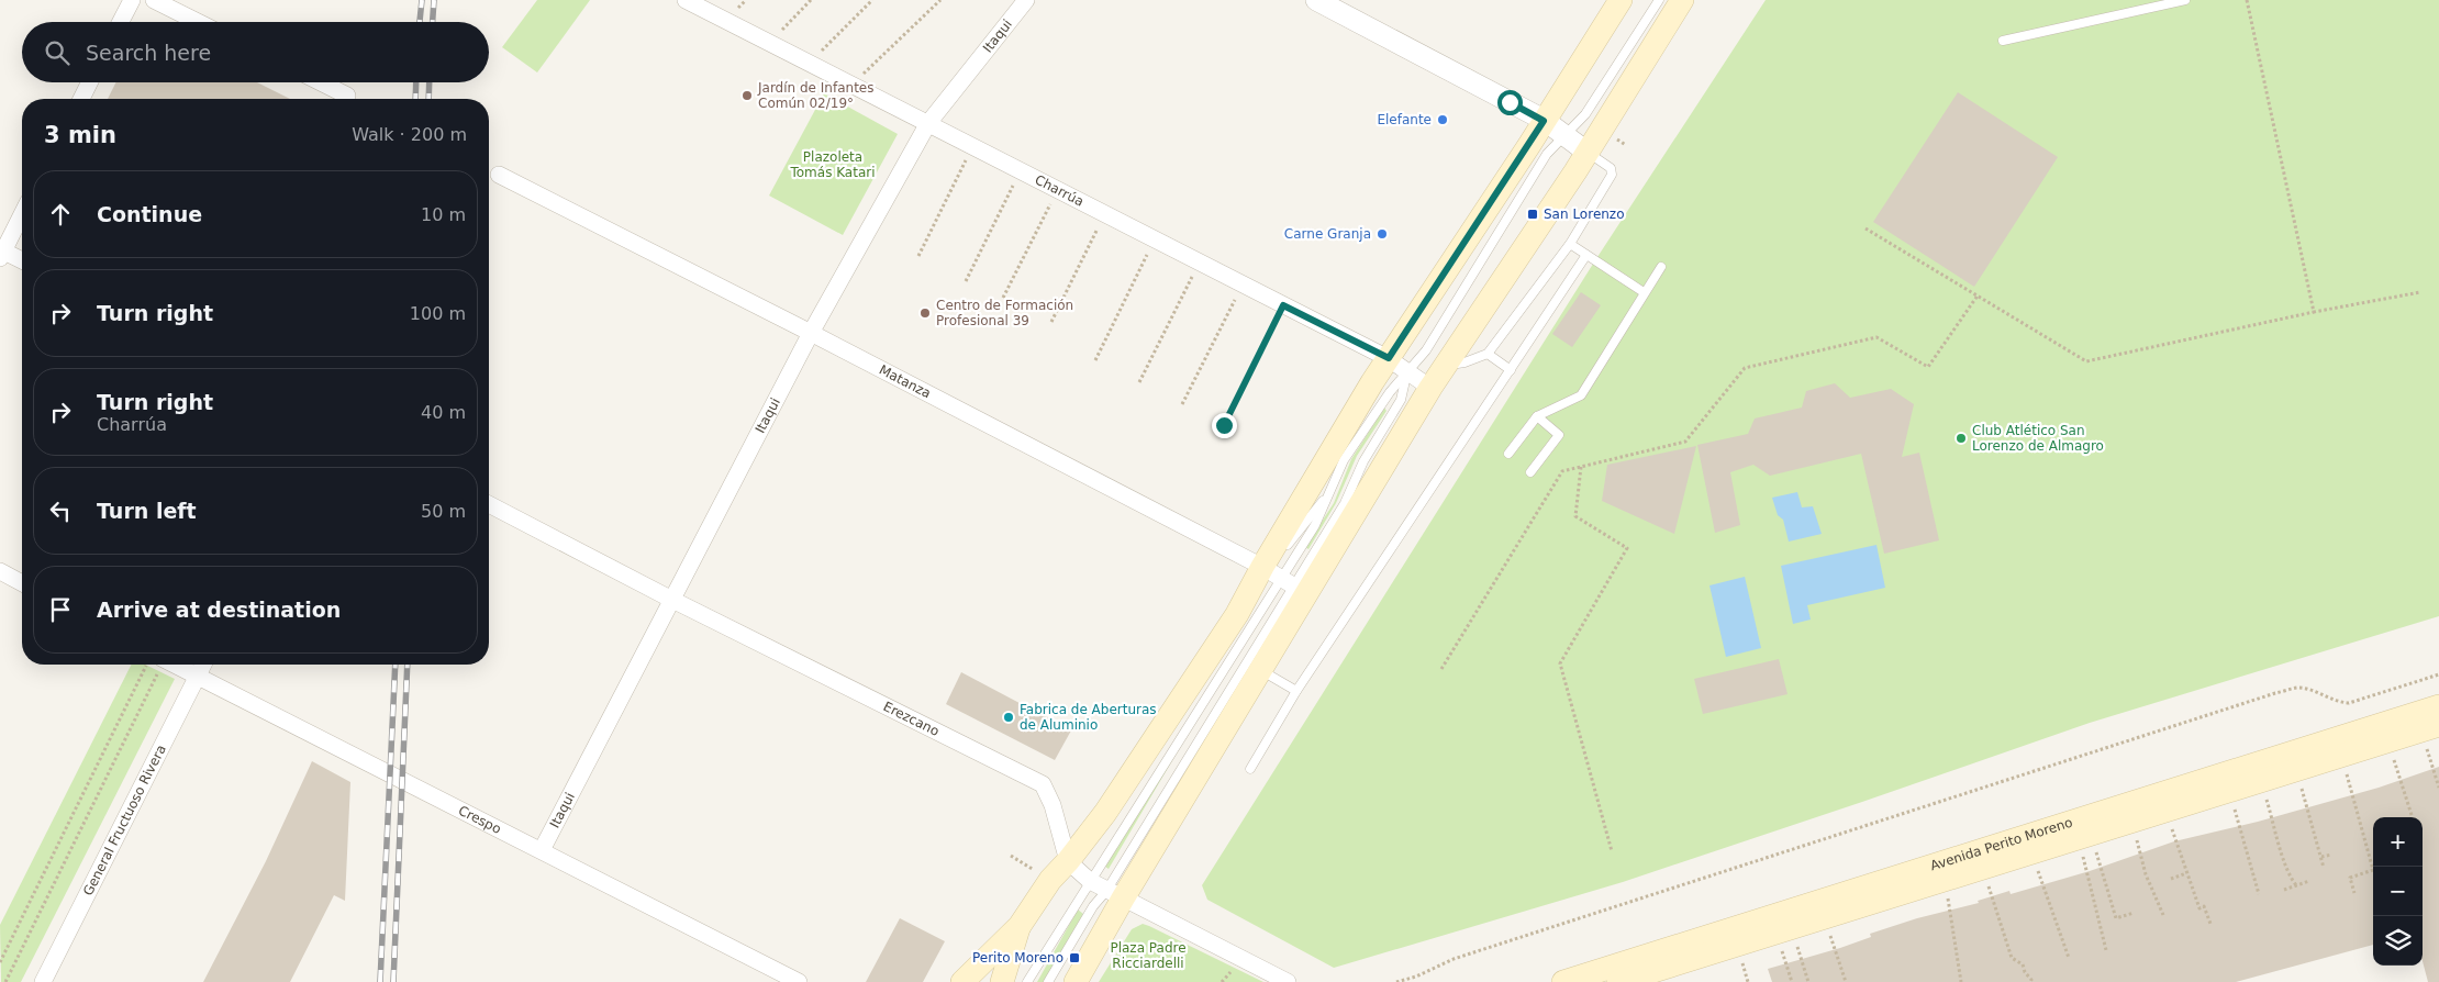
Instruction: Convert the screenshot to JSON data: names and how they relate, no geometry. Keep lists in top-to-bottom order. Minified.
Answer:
{"streets":{"main road":["Avenida Perito Moreno"],"street":["Itaqui","Charrúa","Matanza","Erezcano","General Fructuoso Rivera","Crespo"]},"crossings":[["Itaqui","Charrúa"],["Itaqui","Matanza"],["Itaqui","Erezcano"],["Itaqui","Crespo"],["General Fructuoso Rivera","Crespo"]],"parks":["Plazoleta Tomás Katari","Plaza Padre Ricciardelli"],"places":{"other":["Jardín de Infantes Común 02/19°","Elefante","Carne Granja","Centro de Formación Profesional 39","Club Atlético San Lorenzo de Almagro","Fabrica de Aberturas de Aluminio"],"transit":["San Lorenzo","Perito Moreno"]},"page":{"search":"Search here","heading":["3 min","Walk · 200 m"],"list":[["Continue","10 m"],["Turn right","100 m"],["Turn right","Charrúa","40 m"],["Turn left","50 m"],"Arrive at destination"],"map_buttons":["+","−"]}}
